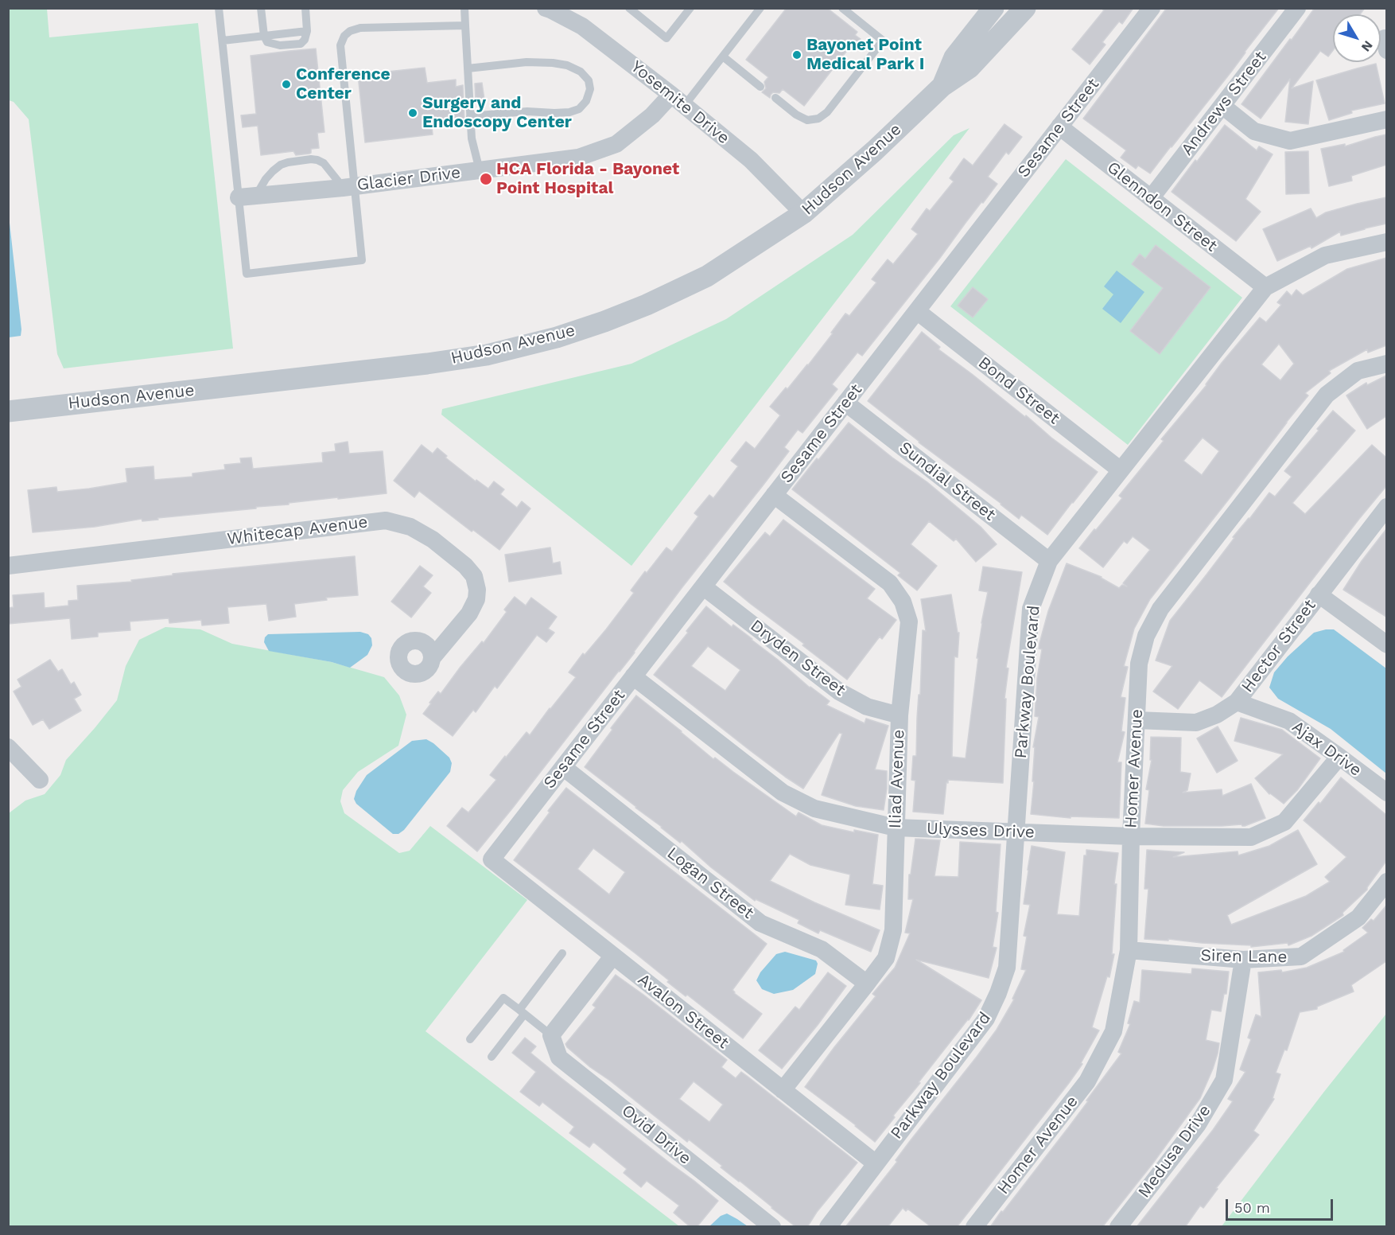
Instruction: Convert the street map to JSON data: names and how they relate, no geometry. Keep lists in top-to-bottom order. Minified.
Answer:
{"streets":{"street":["Yosemite Drive","Andrews Street","Sesame Street","Hudson Avenue","Glacier Drive","Glenndon Street","Bond Street","Sundial Street","Whitecap Avenue","Hector Street","Dryden Street","Parkway Boulevard","Ajax Drive","Homer Avenue","Iliad Avenue","Ulysses Drive","Logan Street","Siren Lane","Avalon Street","Ovid Drive","Medusa Drive"]},"crossings":[["Yosemite Drive","Hudson Avenue"],["Yosemite Drive","Glacier Drive"],["Andrews Street","Glenndon Street"],["Sesame Street","Glenndon Street"],["Sesame Street","Bond Street"],["Sesame Street","Sundial Street"],["Sesame Street","Dryden Street"],["Sesame Street","Iliad Avenue"],["Sesame Street","Ulysses Drive"],["Sesame Street","Logan Street"],["Sesame Street","Avalon Street"],["Glenndon Street","Parkway Boulevard"],["Bond Street","Parkway Boulevard"],["Sundial Street","Parkway Boulevard"],["Hector Street","Ajax Drive"],["Hector Street","Homer Avenue"],["Dryden Street","Iliad Avenue"],["Parkway Boulevard","Ulysses Drive"],["Parkway Boulevard","Avalon Street"],["Ajax Drive","Ulysses Drive"],["Homer Avenue","Ulysses Drive"],["Homer Avenue","Siren Lane"],["Iliad Avenue","Ulysses Drive"],["Iliad Avenue","Logan Street"],["Iliad Avenue","Avalon Street"],["Siren Lane","Medusa Drive"]],"places":["Bayonet Point Medical Park I","Conference Center","Surgery and Endoscopy Center","HCA Florida - Bayonet Point Hospital"],"scale_bar":"50 m","north":"bottom right"}
